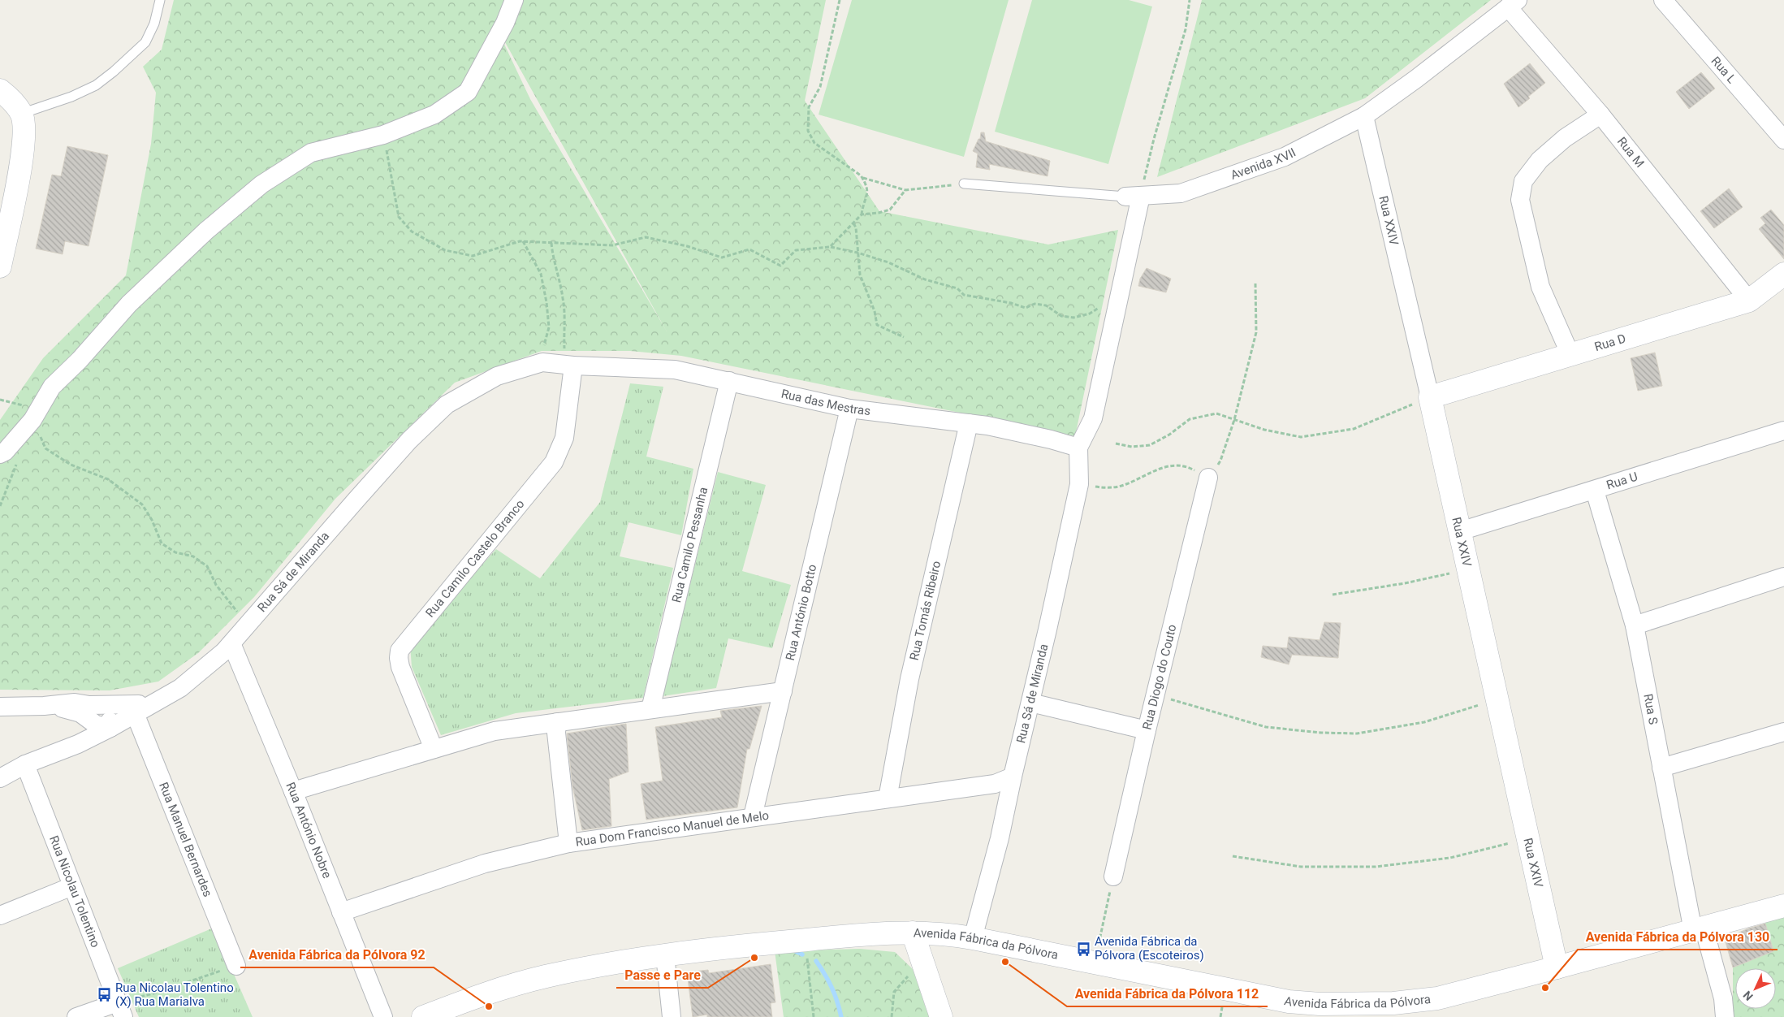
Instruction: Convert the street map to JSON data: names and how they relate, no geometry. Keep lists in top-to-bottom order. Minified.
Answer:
{"streets":{"street":["Rua L","Rua M","Avenida XVII","Rua XXIV","Rua D","Rua das Mestras","Rua U","Rua Camilo Pessanha","Rua Camilo Castelo Branco","Rua Sá de Miranda","Rua Tomás Ribeiro","Rua António Botto","Rua Diogo do Couto","Rua S","Rua Dom Francisco Manuel de Melo","Rua António Nobre","Rua Manuel Bernardes","Rua Nicolau Tolentino","Avenida Fábrica da Pólvora"]},"crossings":[["Rua M","Avenida XVII"],["Rua M","Rua D"],["Avenida XVII","Rua XXIV"],["Rua XXIV","Rua D"],["Rua XXIV","Rua U"],["Rua XXIV","Avenida Fábrica da Pólvora"],["Rua das Mestras","Rua Camilo Pessanha"],["Rua das Mestras","Rua Camilo Castelo Branco"],["Rua das Mestras","Rua Sá de Miranda"],["Rua das Mestras","Rua Tomás Ribeiro"],["Rua das Mestras","Rua António Botto"],["Rua U","Rua S"],["Rua Camilo Castelo Branco","Rua Sá de Miranda"],["Rua Sá de Miranda","Rua Dom Francisco Manuel de Melo"],["Rua Sá de Miranda","Rua António Nobre"],["Rua Sá de Miranda","Rua Manuel Bernardes"],["Rua Sá de Miranda","Avenida Fábrica da Pólvora"],["Rua Tomás Ribeiro","Rua Dom Francisco Manuel de Melo"],["Rua António Botto","Rua Dom Francisco Manuel de Melo"],["Rua S","Avenida Fábrica da Pólvora"],["Rua Dom Francisco Manuel de Melo","Rua António Nobre"]],"places":{"bus stop":["Avenida Fábrica da Pólvora (Escoteiros)","Rua Nicolau Tolentino (X) Rua Marialva"],"other":["Passe e Pare","Avenida Fábrica da Pólvora 112","Avenida Fábrica da Pólvora 130","Avenida Fábrica da Pólvora 92"]},"north":"bottom left"}
